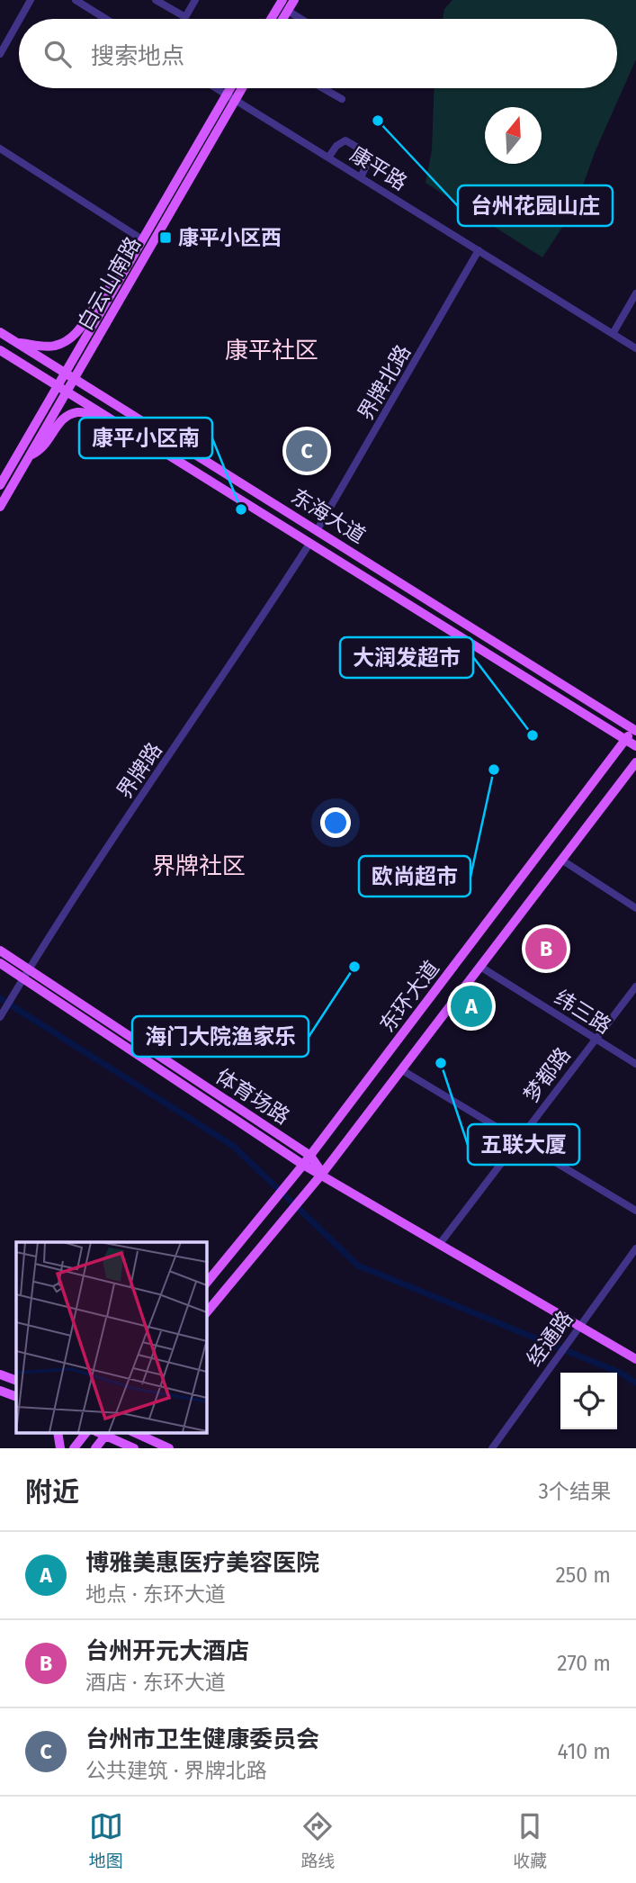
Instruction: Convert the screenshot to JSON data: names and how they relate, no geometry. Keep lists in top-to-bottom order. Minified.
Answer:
{"streets":{"main road":["白云山南路","东海大道","东环大道","体育场路"],"street":["康平路","界牌北路","界牌路","纬三路","梦都路","经通路"]},"crossings":[["康平路","白云山南路"],["康平路","界牌北路"],["白云山南路","东海大道"],["界牌北路","东海大道"],["东海大道","界牌路"],["东海大道","东环大道"],["界牌路","体育场路"],["东环大道","纬三路"],["东环大道","体育场路"],["纬三路","梦都路"],["梦都路","体育场路"],["体育场路","经通路"]],"districts":["康平社区","界牌社区"],"places":{"other":["台州花园山庄","康平小区南","大润发超市","欧尚超市","海门大院渔家乐","五联大厦"],"transit":["康平小区西"]},"north":"top","page":{"search":"搜索地点","pins":["C","B","A"],"heading":["附近","3个结果"],"list":[{"mark":"A","name":"博雅美惠医疗美容医院","note":"地点 · 东环大道","value":"250 m"},{"mark":"B","name":"台州开元大酒店","note":"酒店 · 东环大道","value":"270 m"},{"mark":"C","name":"台州市卫生健康委员会","note":"公共建筑 · 界牌北路","value":"410 m"}],"nav":["地图","路线","收藏"]}}
